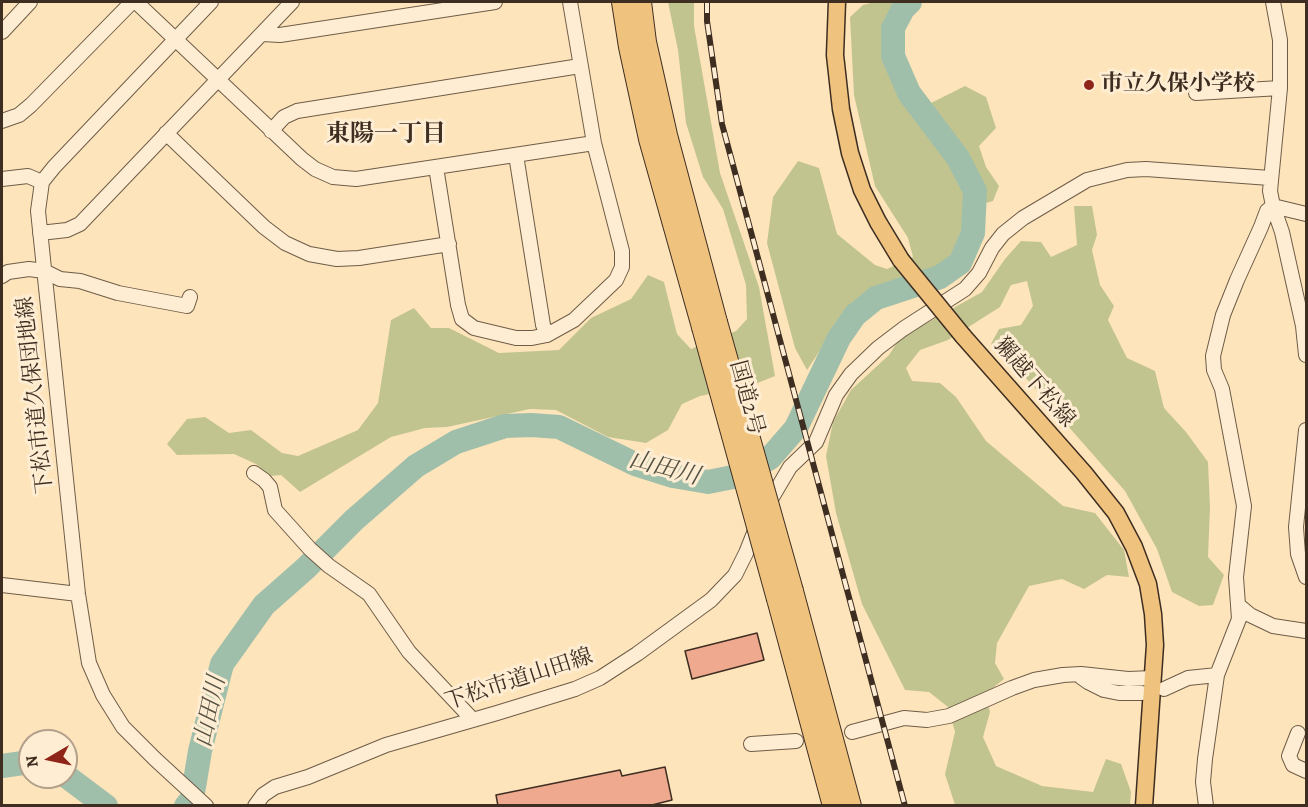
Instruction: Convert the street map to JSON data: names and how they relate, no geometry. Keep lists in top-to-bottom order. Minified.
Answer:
{"streets":{"highway":["国道2号"],"main road":["獺越下松線"],"street":["下松市道久保団地線","下松市道山田線"]},"districts":["東陽一丁目"],"water":["山田川"],"places":["市立久保小学校"],"north":"left"}
